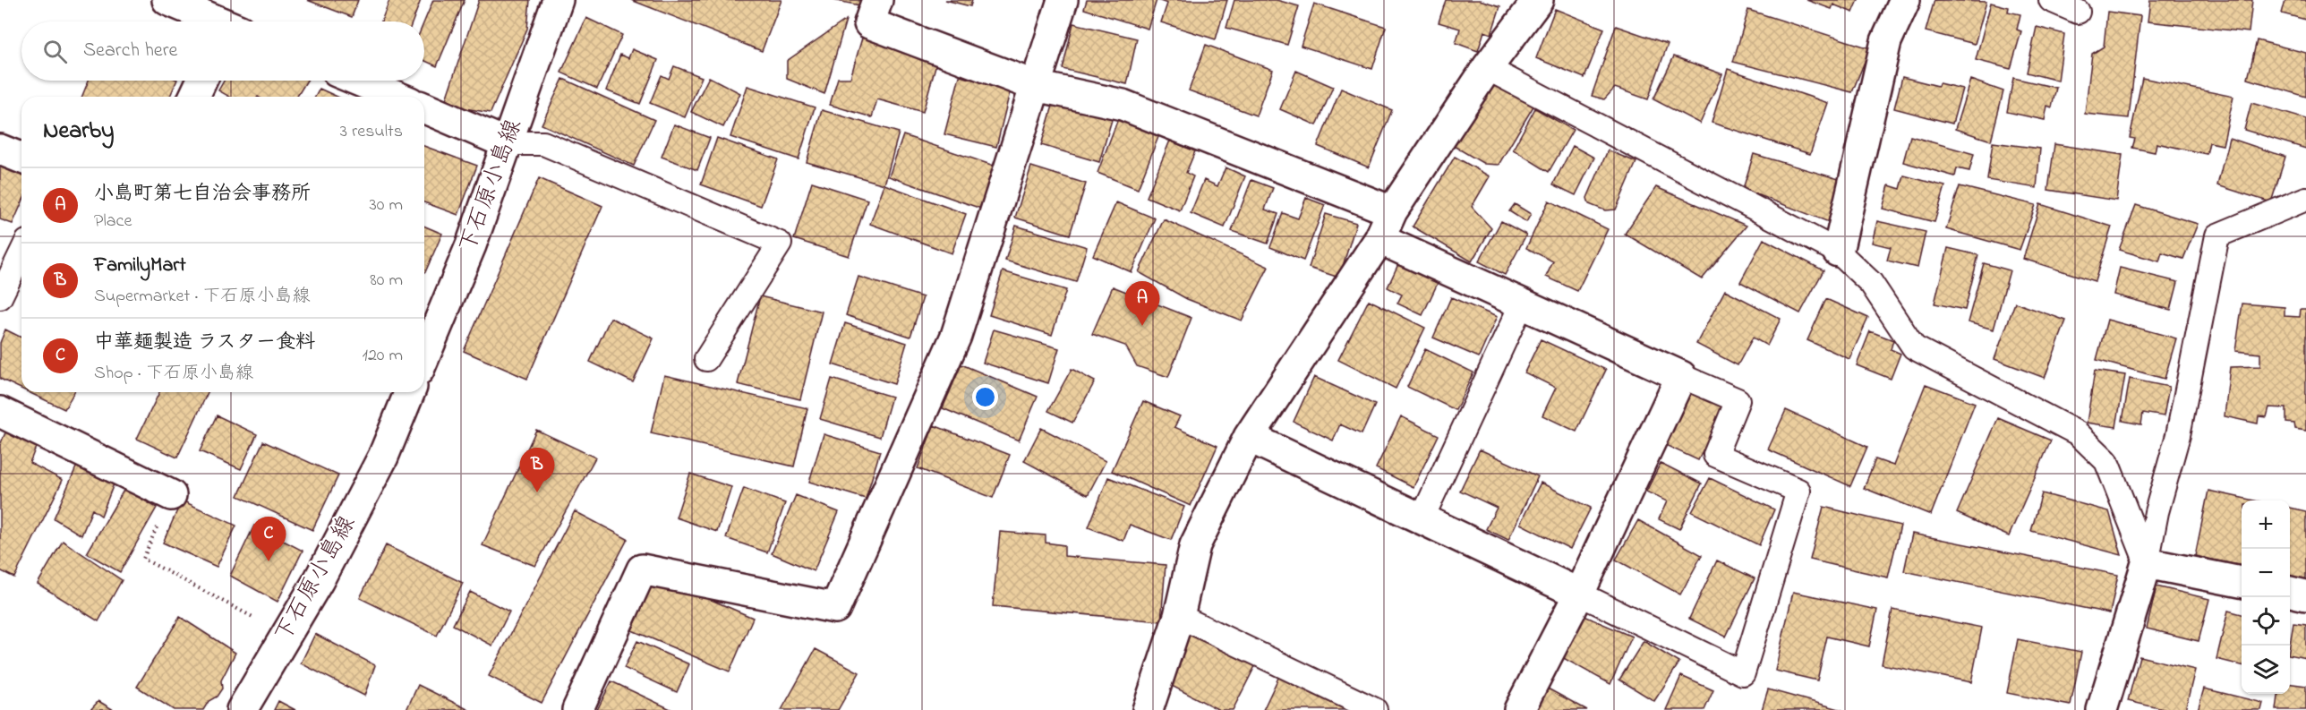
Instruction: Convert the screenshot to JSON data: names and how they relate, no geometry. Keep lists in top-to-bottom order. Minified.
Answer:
{"streets":{"street":["下石原小島線"]},"page":{"search":"Search here","heading":["Nearby","3 results"],"list":[{"mark":"A","name":"小島町第七自治会事務所","note":"Place","value":"30 m"},{"mark":"B","name":"FamilyMart","note":"Supermarket · 下石原小島線","value":"80 m"},{"mark":"C","name":"中華麺製造 ラスター食料","note":"Shop · 下石原小島線","value":"120 m"}],"pins":["A","B","C"],"map_buttons":["+","−"]}}
